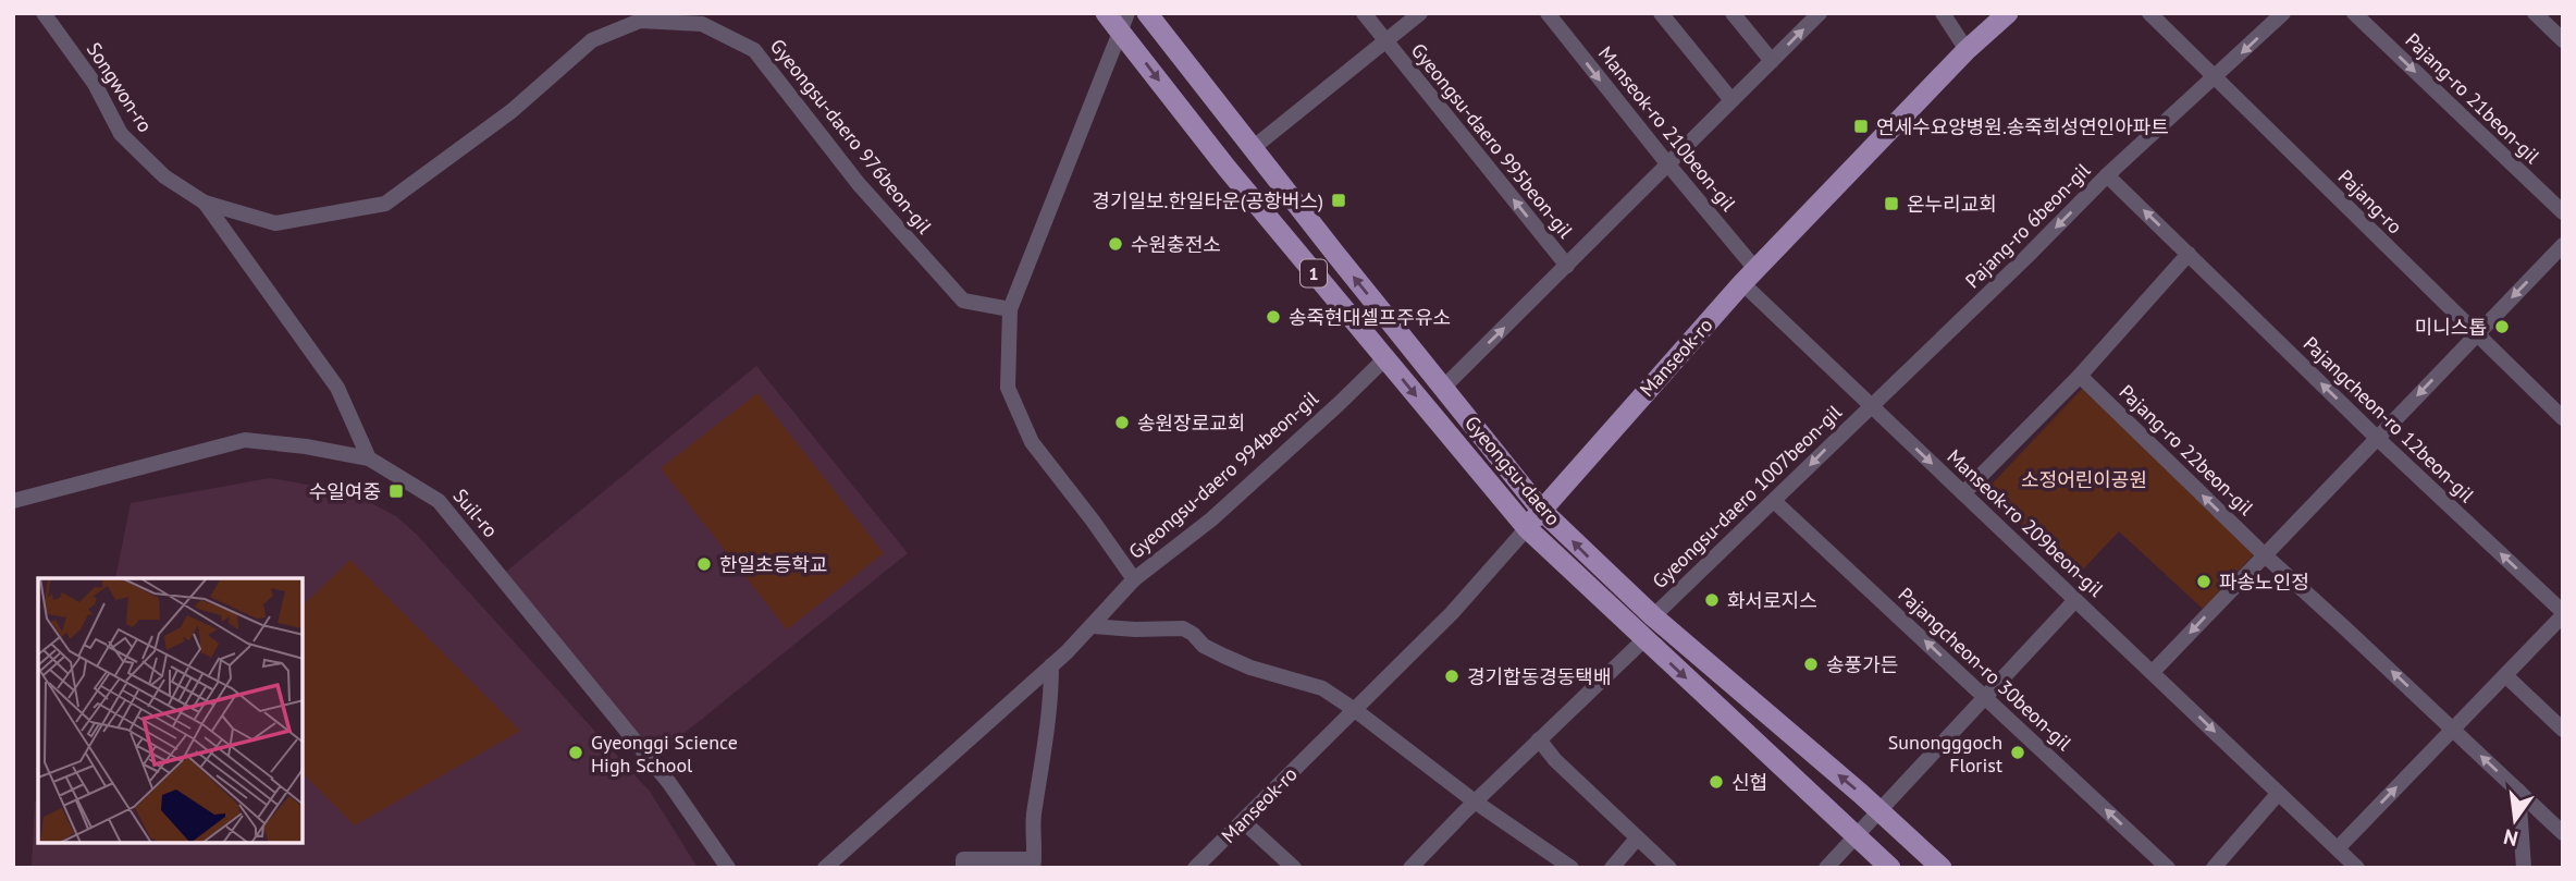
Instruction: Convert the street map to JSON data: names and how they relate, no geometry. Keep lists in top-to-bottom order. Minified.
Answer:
{"streets":{"main road":["1","Manseok-ro","Gyeongsu-daero"],"street":["Songwon-ro","Pajang-ro 21beon-gil","Manseok-ro 210beon-gil","Gyeongsu-daero 976beon-gil","Gyeongsu-daero 995beon-gil","Pajang-ro","Pajang-ro 6beon-gil","Pajangcheon-ro 12beon-gil","Pajang-ro 22beon-gil","Gyeongsu-daero 994beon-gil","Gyeongsu-daero 1007beon-gil","Suil-ro","Manseok-ro 209beon-gil","Pajangcheon-ro 30beon-gil"]},"crossings":[["Songwon-ro","Gyeongsu-daero 976beon-gil"],["Manseok-ro 210beon-gil","Gyeongsu-daero 995beon-gil"],["Manseok-ro 210beon-gil","Manseok-ro"],["Manseok-ro 210beon-gil","Manseok-ro 209beon-gil"],["Gyeongsu-daero 995beon-gil","Gyeongsu-daero"],["Pajang-ro","Pajang-ro 6beon-gil"],["Pajang-ro 6beon-gil","Pajangcheon-ro 12beon-gil"],["Pajang-ro 6beon-gil","Gyeongsu-daero 1007beon-gil"],["Pajang-ro 6beon-gil","Manseok-ro 209beon-gil"],["Manseok-ro","Gyeongsu-daero"],["Manseok-ro","Manseok-ro 209beon-gil"],["Gyeongsu-daero","Gyeongsu-daero 994beon-gil"],["Gyeongsu-daero","Gyeongsu-daero 1007beon-gil"],["Gyeongsu-daero 1007beon-gil","Manseok-ro 209beon-gil"],["Gyeongsu-daero 1007beon-gil","Pajangcheon-ro 30beon-gil"]],"one_way":["Pajang-ro 21beon-gil","Pajangcheon-ro 12beon-gil","Pajang-ro 22beon-gil","Gyeongsu-daero 1007beon-gil","Manseok-ro 209beon-gil","Pajangcheon-ro 30beon-gil"],"parks":["소정어린이공원"],"places":{"transit":["연세수요양병원.송죽희성연인아파트","경기일보.한일타운(공항버스)","온누리교회","수일여중"],"other":["수원충전소","송죽현대셀프주유소","미니스톱","송원장로교회","한일초등학교","파송노인정","화서로지스","송풍가든","경기합동경동택배","Gyeonggi Science High School","Sunongggoch Florist","신협"]},"north":"bottom"}
